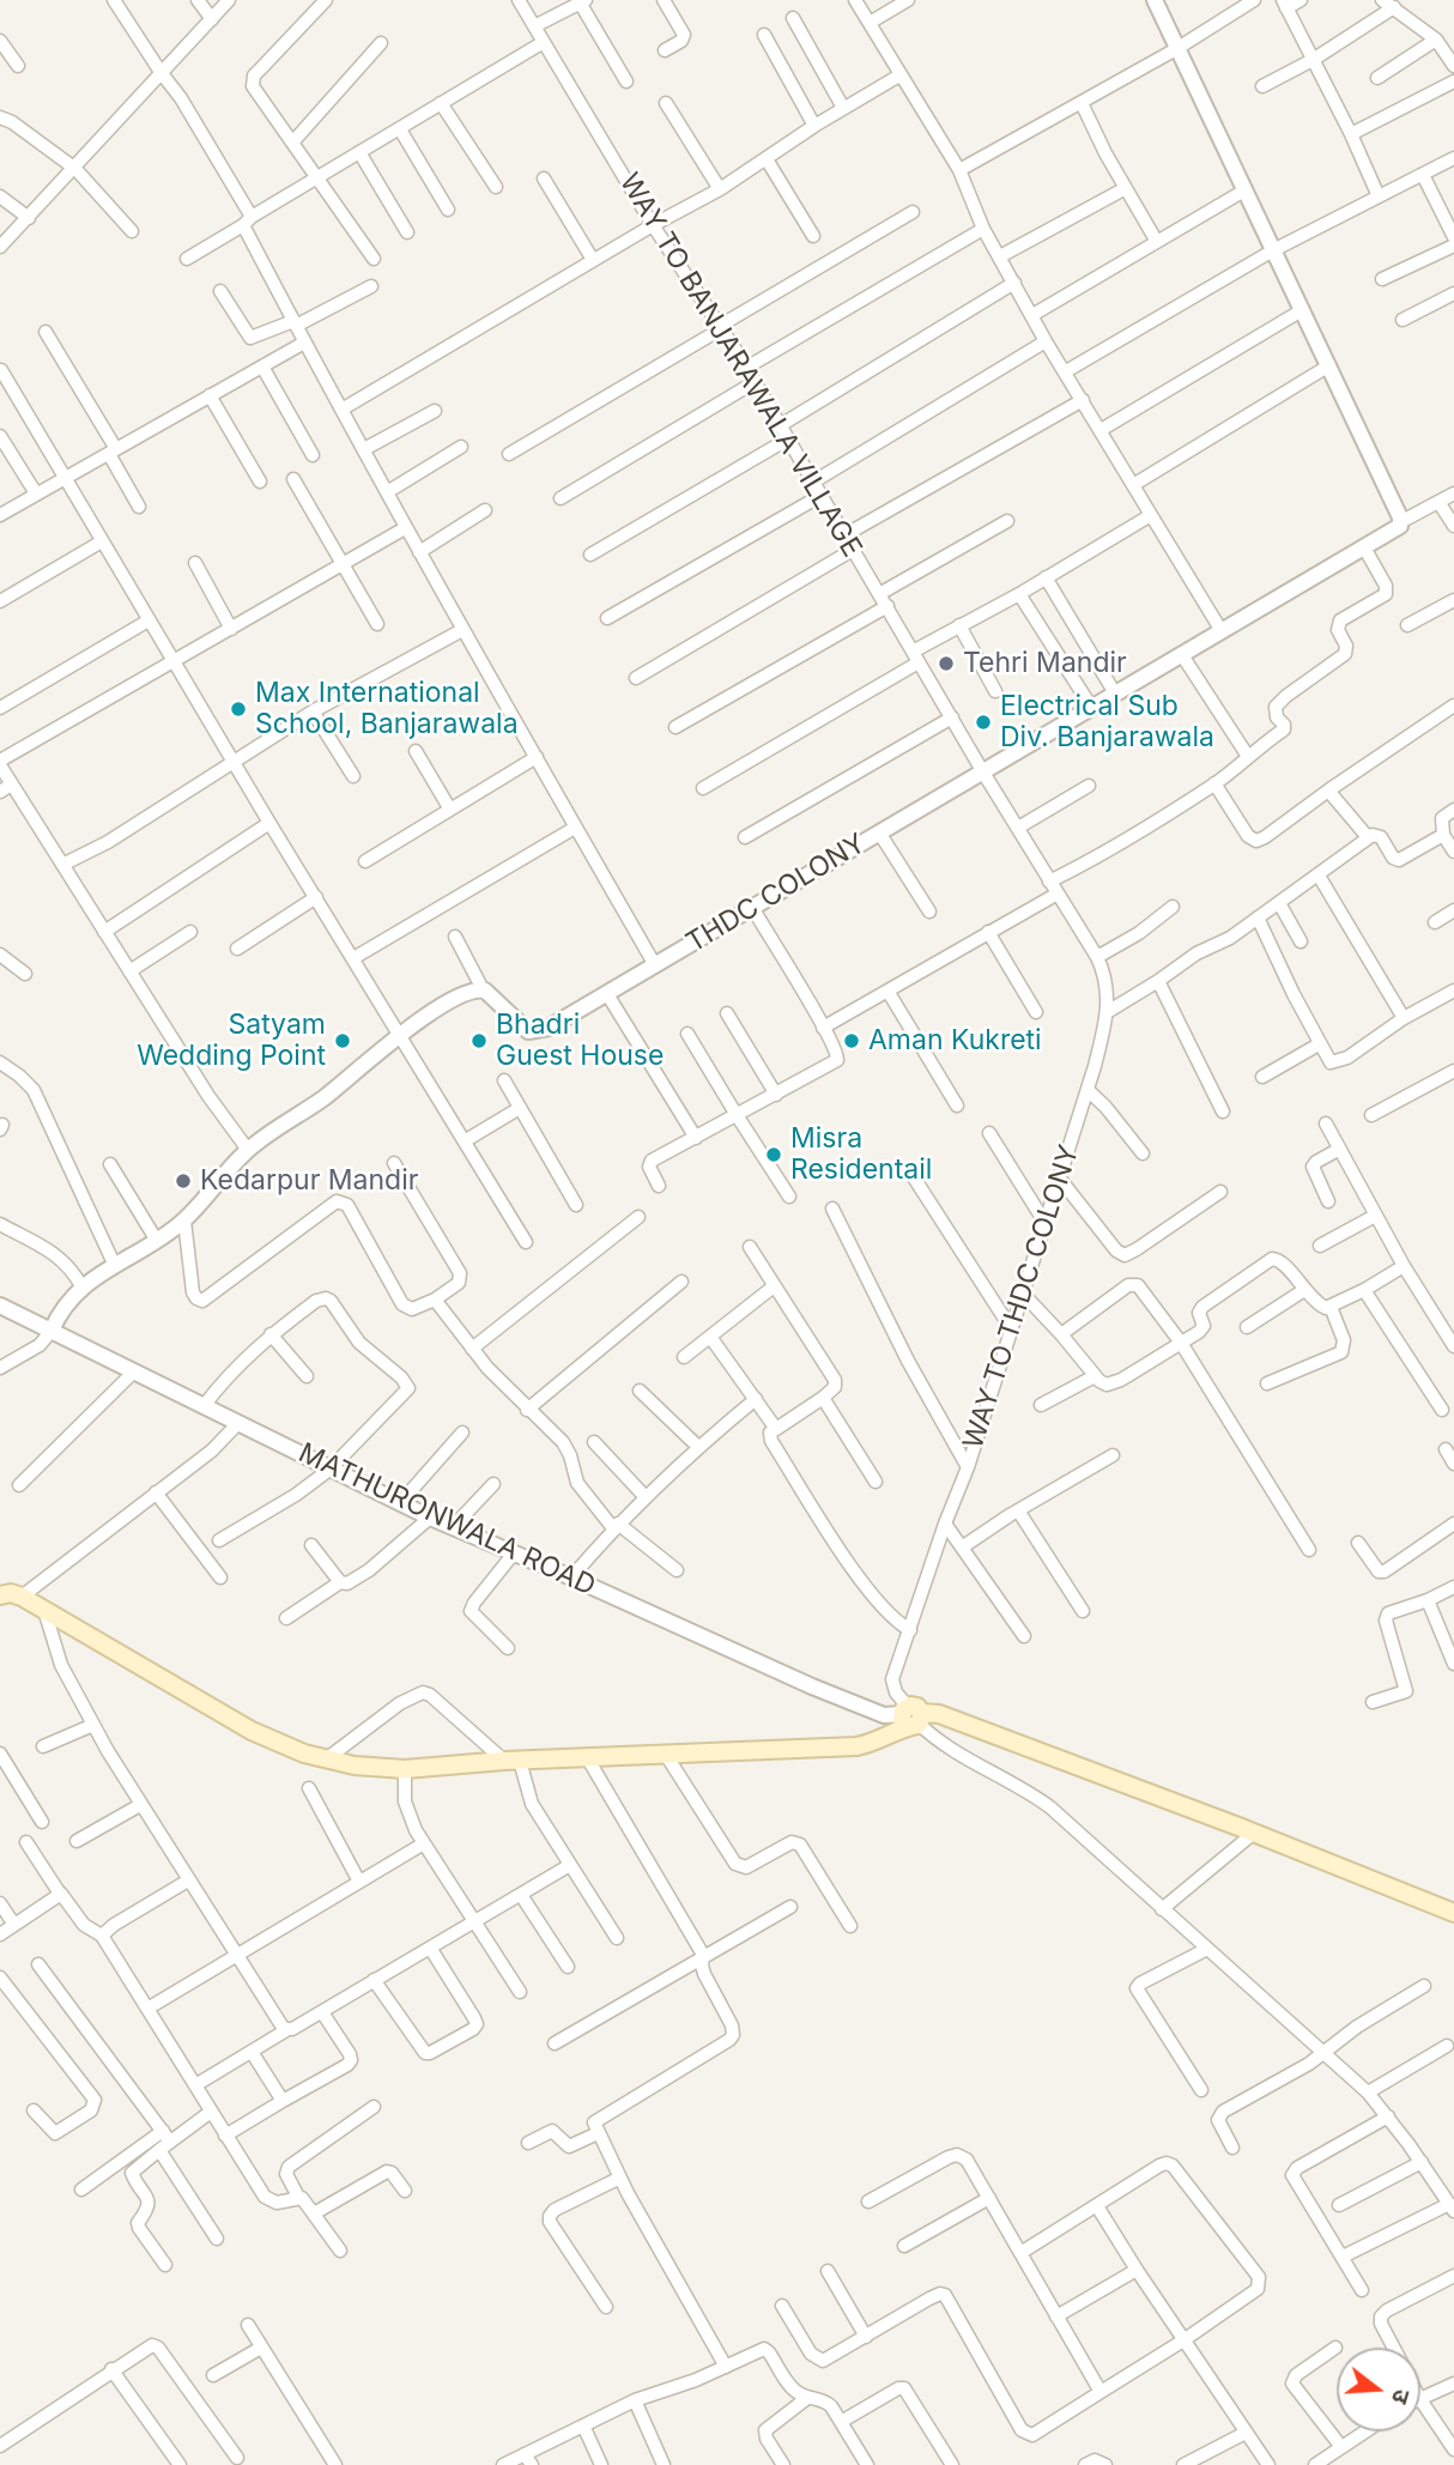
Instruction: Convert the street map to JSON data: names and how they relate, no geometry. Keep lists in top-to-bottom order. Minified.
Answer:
{"streets":{"street":["WAY TO BANJARAWALA VILLAGE","THDC COLONY","WAY TO THDC COLONY","MATHURONWALA ROAD"]},"crossings":[["WAY TO BANJARAWALA VILLAGE","THDC COLONY"],["WAY TO THDC COLONY","MATHURONWALA ROAD"]],"places":["Tehri Mandir","Max International School, Banjarawala","Electrical Sub Div. Banjarawala","Satyam Wedding Point","Bhadri Guest House","Aman Kukreti","Misra Residentail","Kedarpur Mandir"],"north":"right"}
